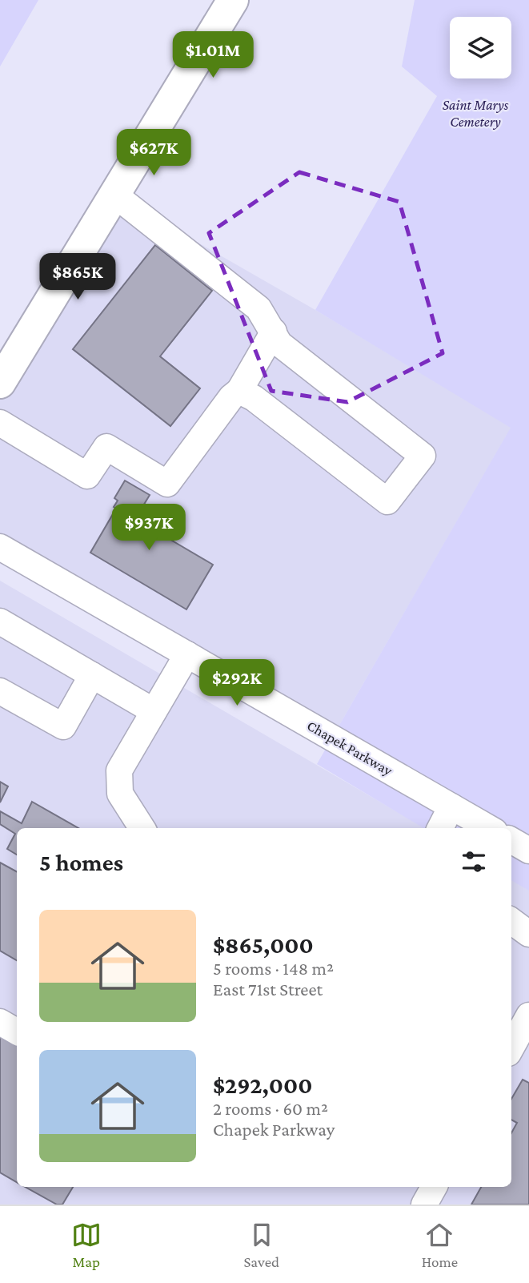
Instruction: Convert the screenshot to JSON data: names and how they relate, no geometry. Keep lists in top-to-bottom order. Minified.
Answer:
{"streets":{"street":["Chapek Parkway"]},"parks":["Saint Marys Cemetery"],"page":{"price":["$1.01M","$627K","$865K","$937K","$292K"],"heading":"5 homes","list":[{"name":"$865,000","note":"5 rooms · 148 m² · East 71st Street"},{"name":"$292,000","note":"2 rooms · 60 m² · Chapek Parkway"}],"tabs":["Map","Saved","Home"]}}
